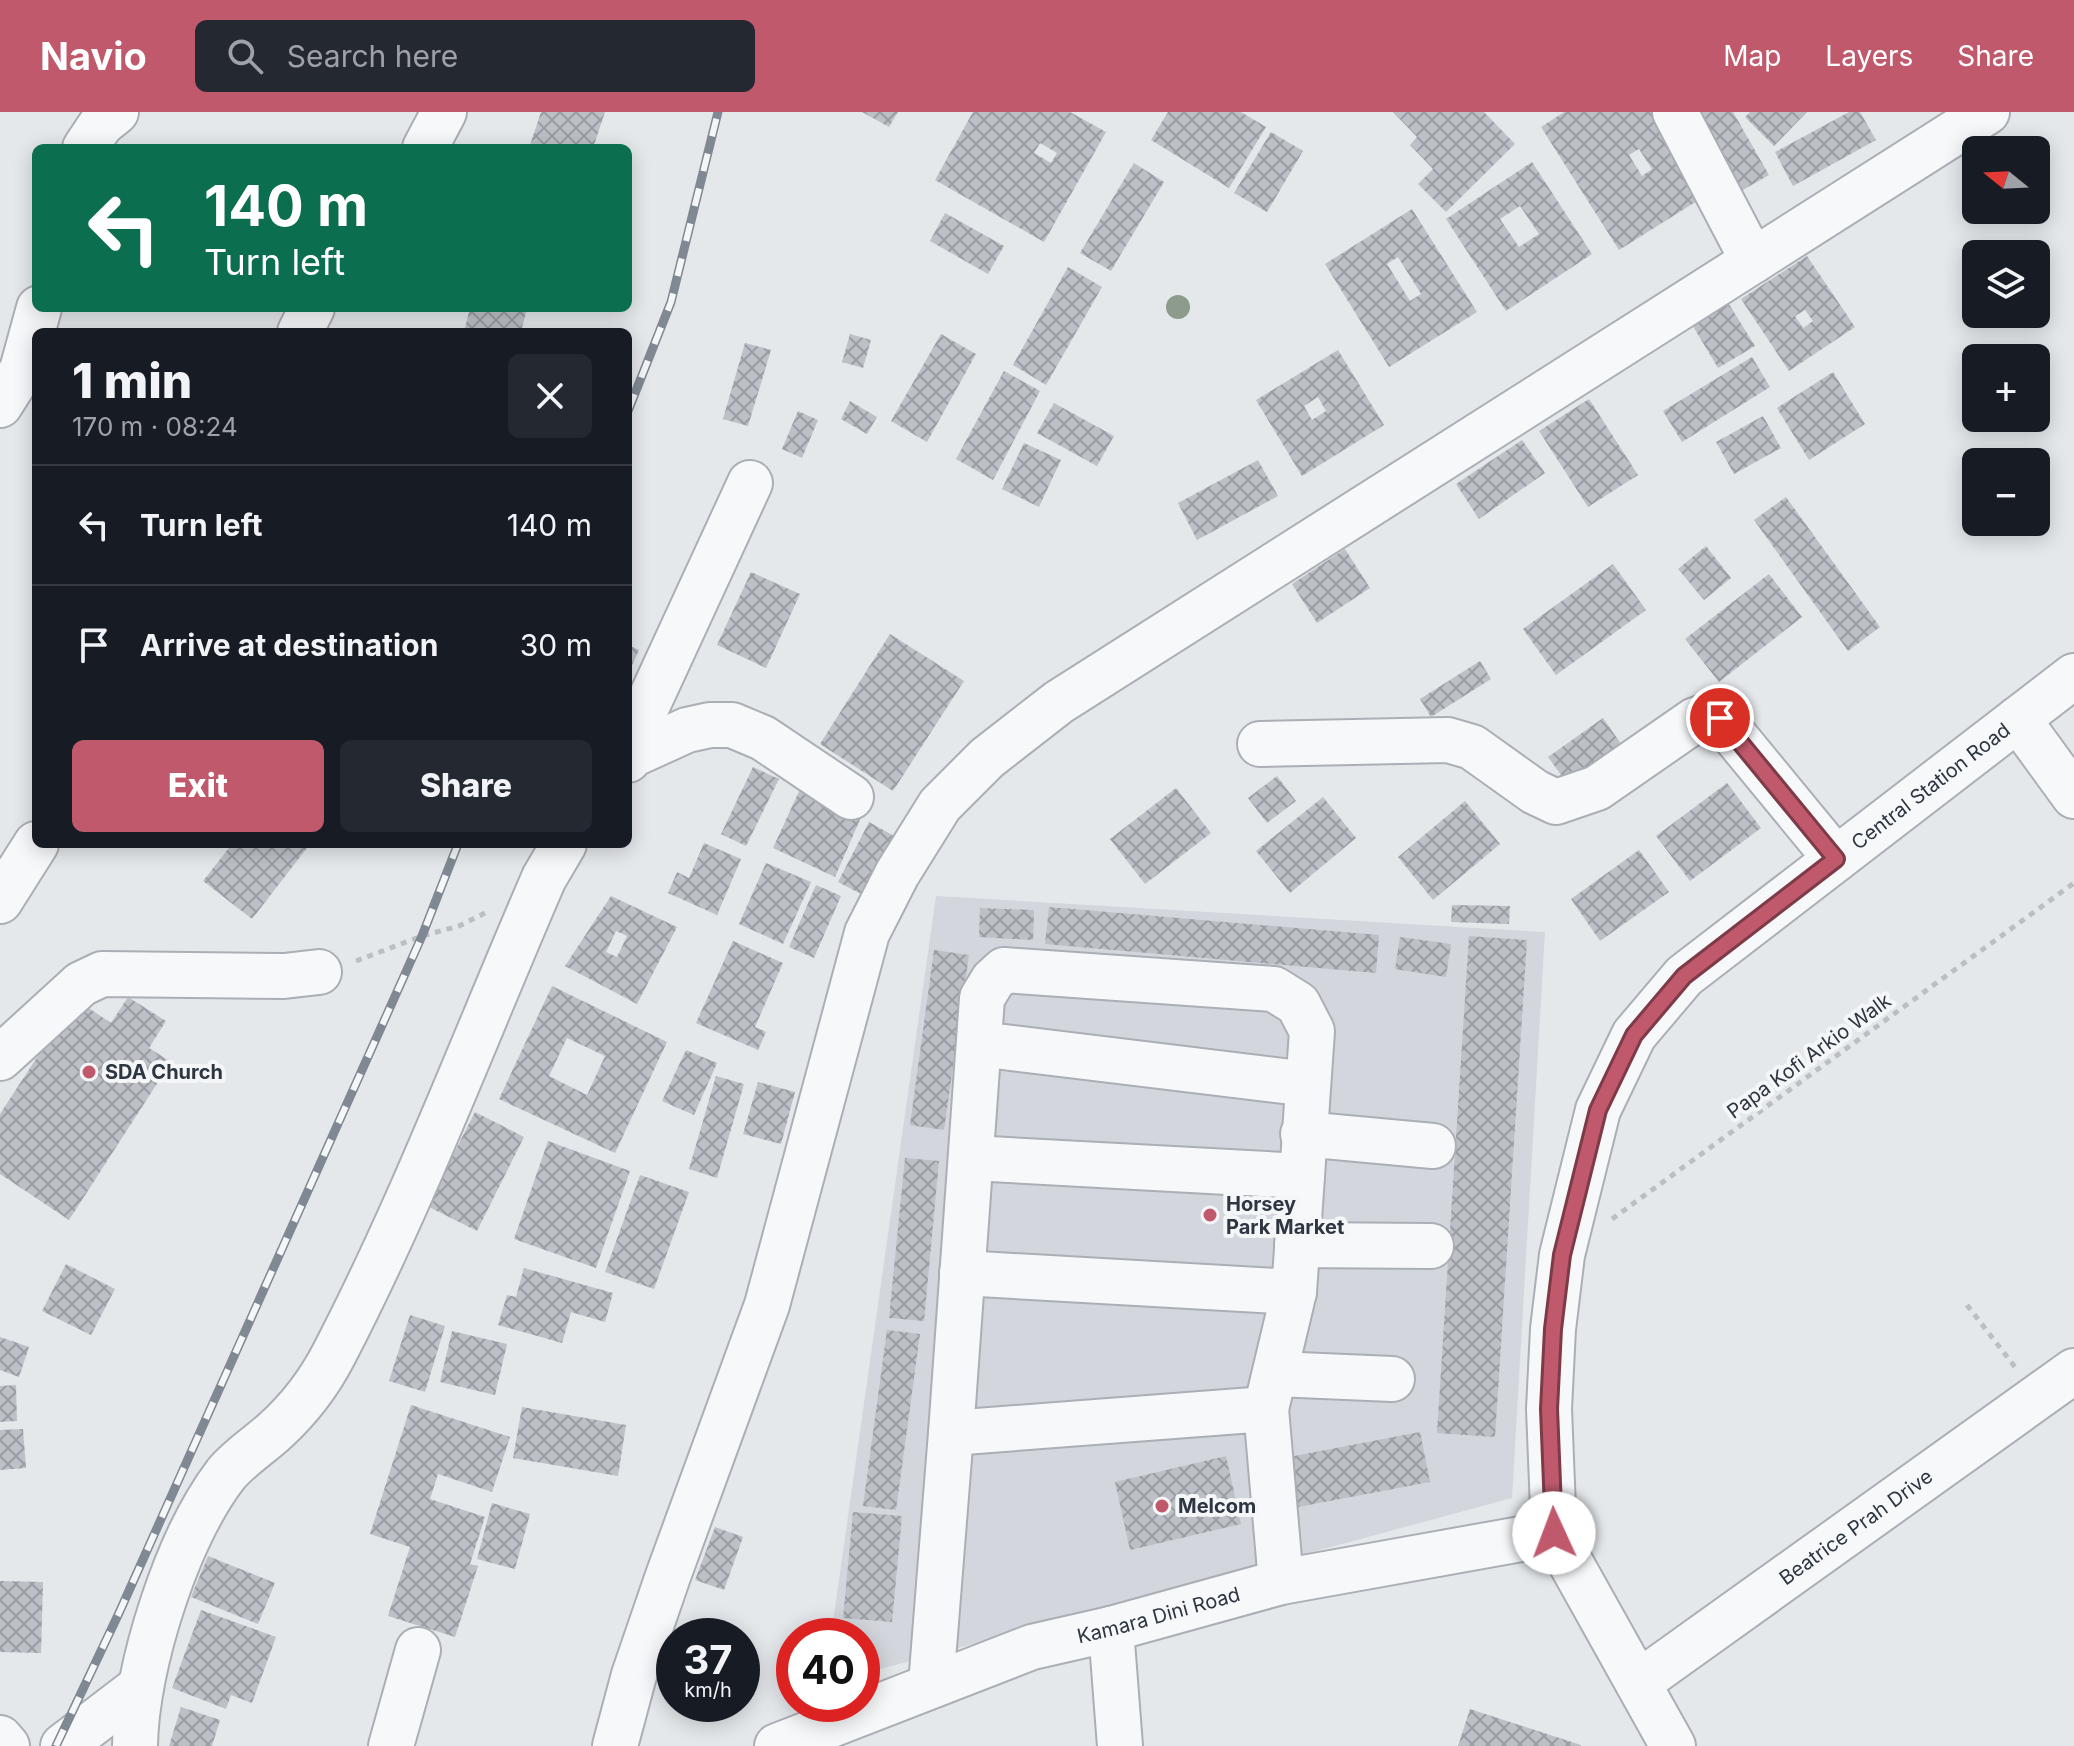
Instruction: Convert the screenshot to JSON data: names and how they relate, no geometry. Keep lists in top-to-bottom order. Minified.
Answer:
{"streets":{"street":["Central Station Road","Beatrice Prah Drive","Kamara Dini Road"],"path":["Papa Kofi Arkio Walk"]},"crossings":[["Central Station Road","Papa Kofi Arkio Walk"],["Central Station Road","Kamara Dini Road"]],"places":["SDA Church","Horsey Park Market","Melcom"],"north":"left","page":{"header":"Navio","search":"Search here","nav":["Map","Layers","Share"],"map_buttons":["+","−"],"turn":["140 m","Turn left"],"heading":["1 min","170 m · 08:24"],"list":[{"name":"Turn left","value":"140 m"},{"name":"Arrive at destination","value":"30 m"}],"buttons":["Exit","Share"],"speed":"37 km/h","limit":"40"}}
